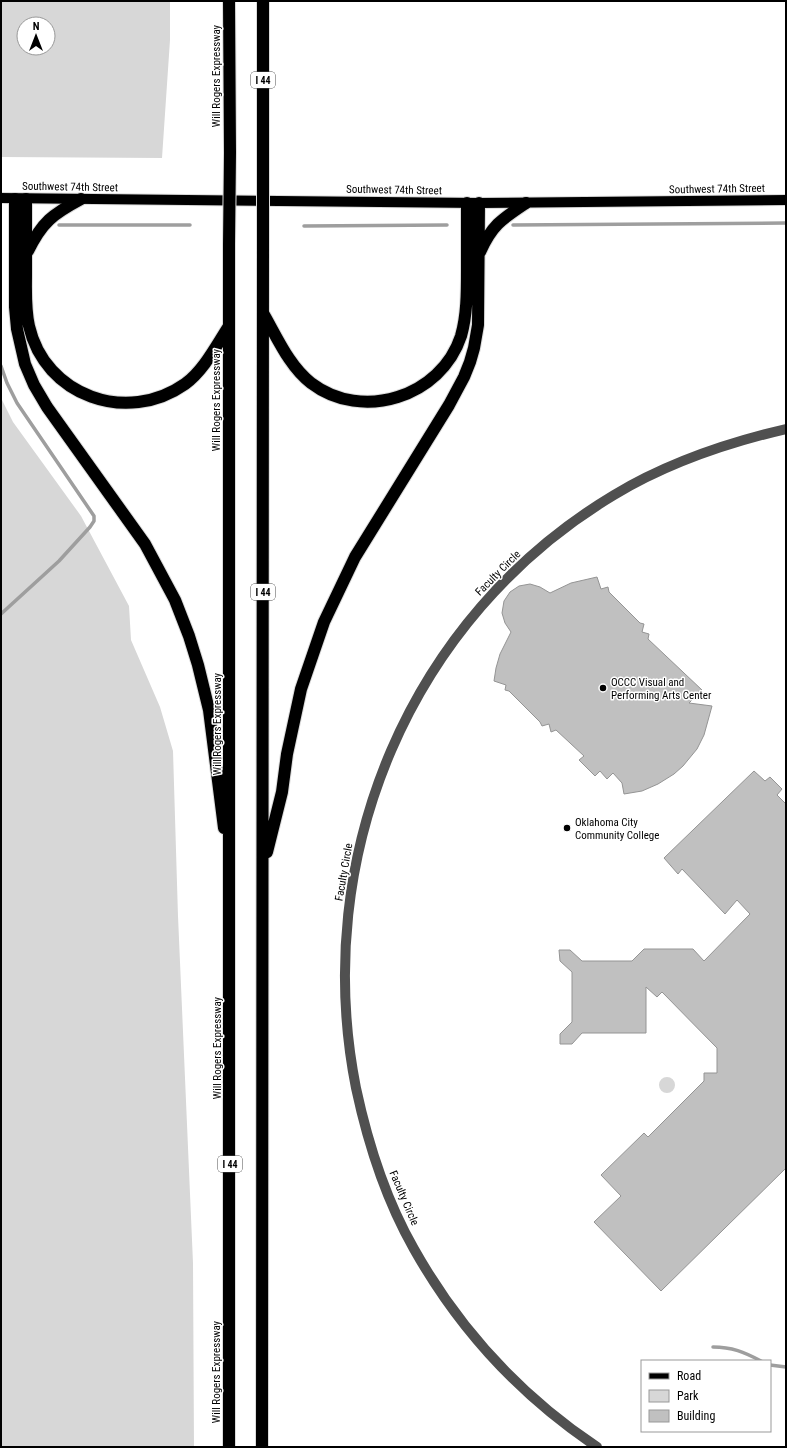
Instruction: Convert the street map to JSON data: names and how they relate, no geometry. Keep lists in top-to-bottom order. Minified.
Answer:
{"streets":{"highway":["Will Rogers Expressway","I 44"],"main road":["Southwest 74th Street"],"street":["Faculty Circle"]},"places":["OCCC Visual and Performing Arts Center","Oklahoma City Community College"],"legend":["Road","Park","Building"],"north":"top"}
